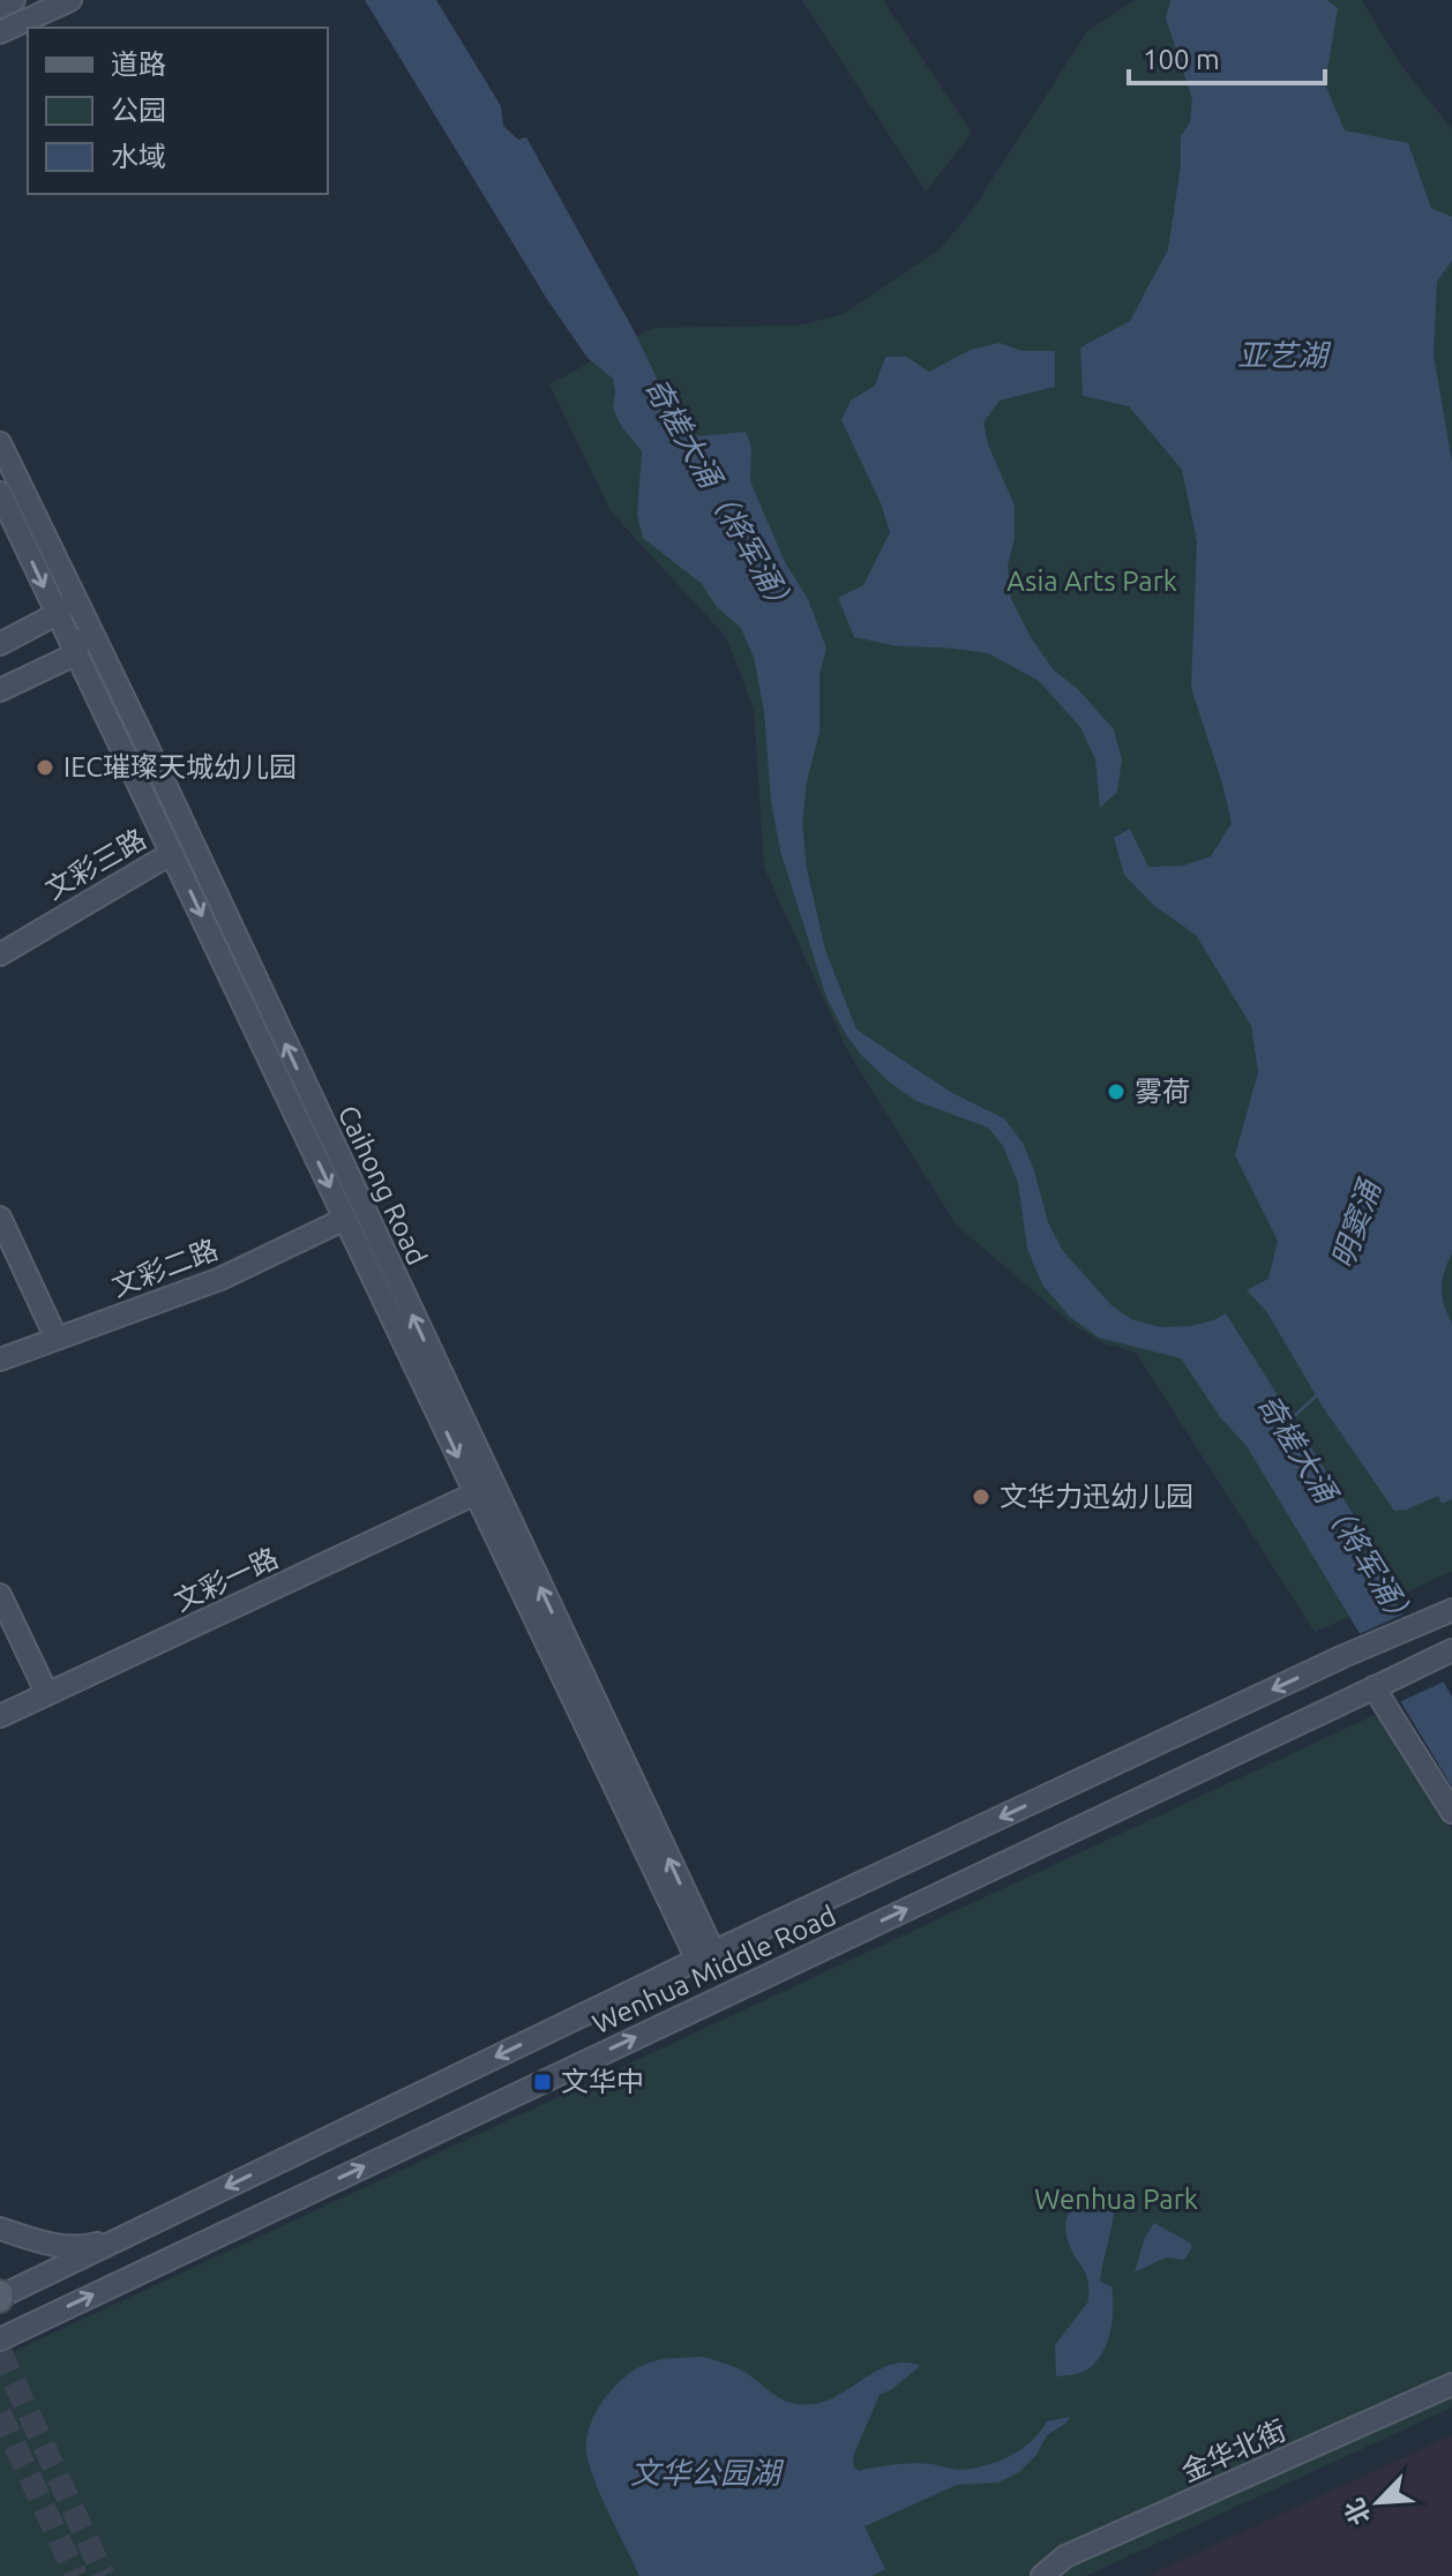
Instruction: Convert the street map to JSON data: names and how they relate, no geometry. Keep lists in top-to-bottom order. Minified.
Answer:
{"streets":{"street":["文彩三路","Caihong Road","文彩二路","文彩一路","Wenhua Middle Road","金华北街"]},"crossings":[["文彩三路","Caihong Road"],["Caihong Road","文彩二路"],["Caihong Road","文彩一路"],["Caihong Road","Wenhua Middle Road"]],"water":["亚艺湖","奇槎大涌（将军涌）","明窦涌","文华公园湖"],"parks":["Asia Arts Park","Wenhua Park"],"places":{"other":["IEC璀璨天城幼儿园","雾荷","文华力迅幼儿园"],"transit":["文华中"]},"legend":["道路","公园","水域"],"scale_bar":"100 m","north":"bottom left"}
